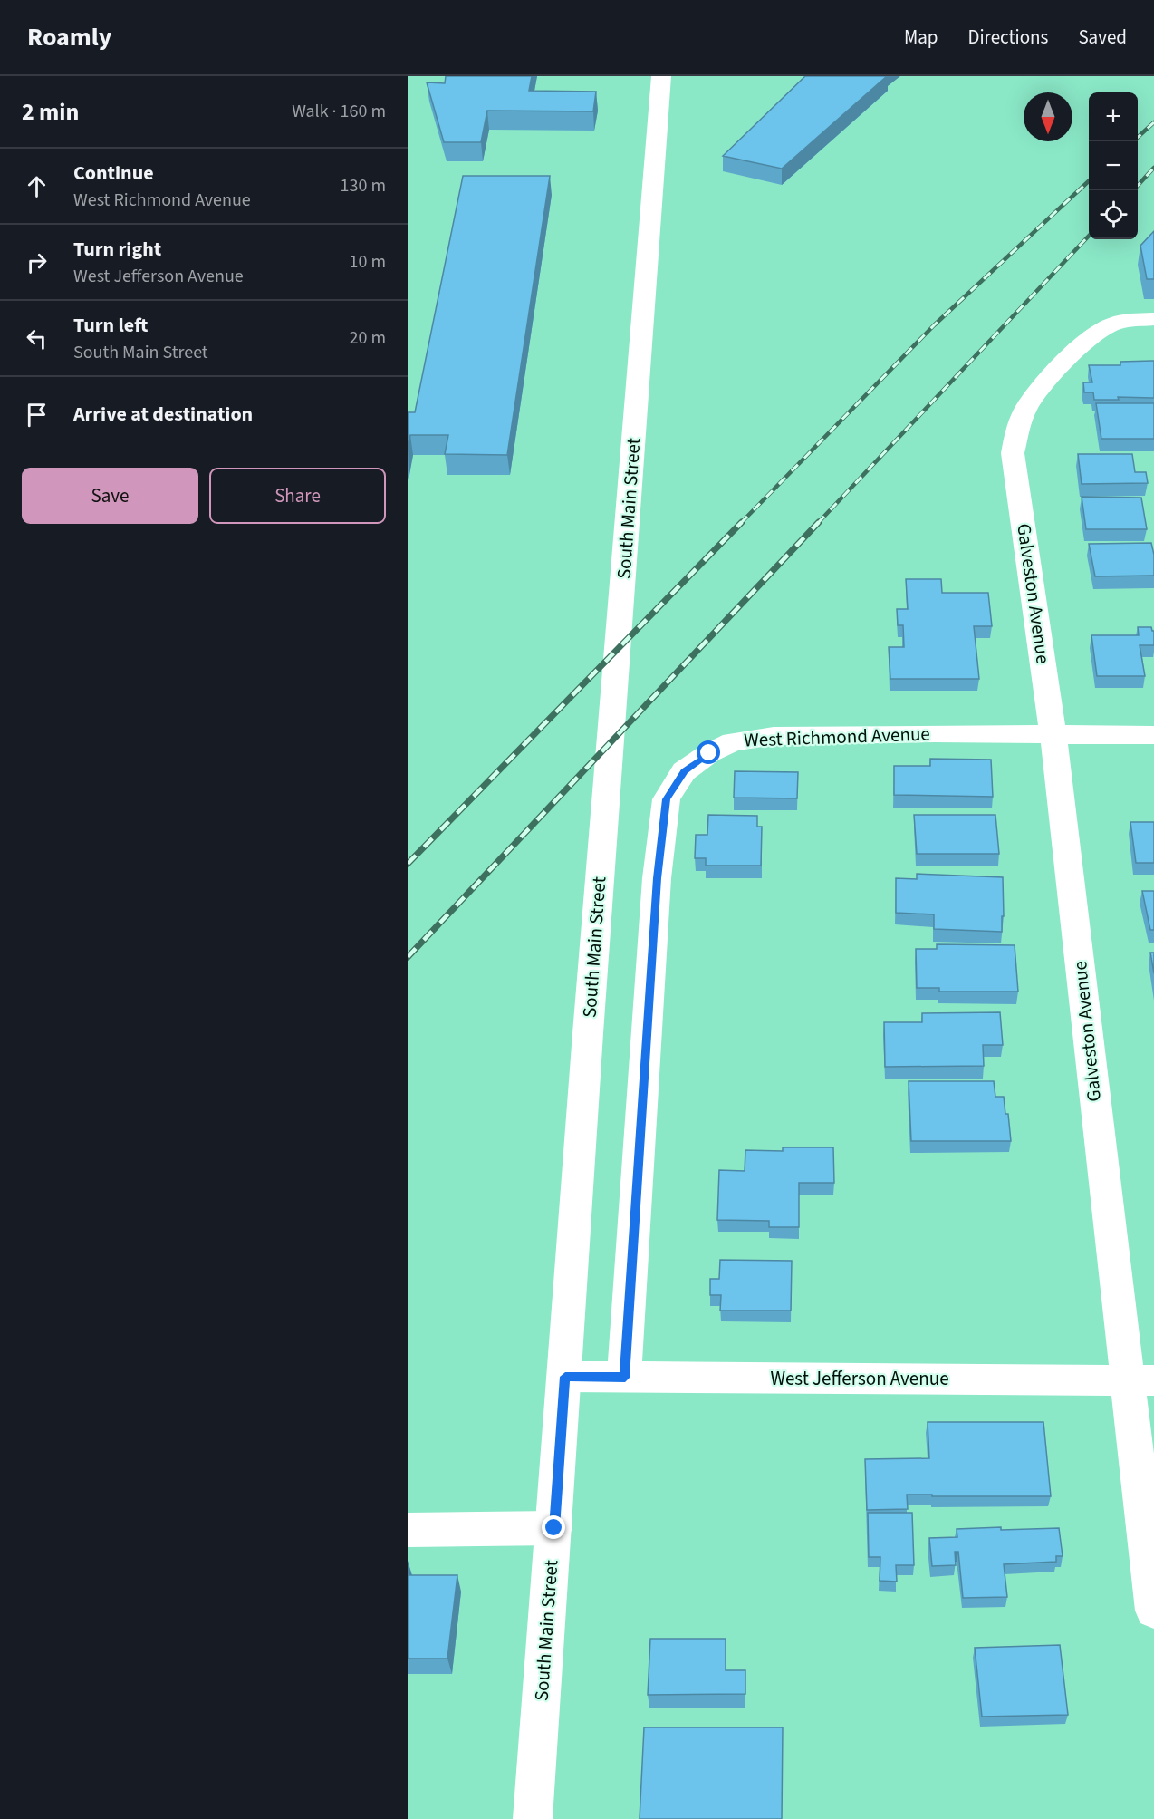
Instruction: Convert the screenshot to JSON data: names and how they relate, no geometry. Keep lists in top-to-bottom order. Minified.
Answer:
{"streets":{"street":["South Main Street","Galveston Avenue","West Richmond Avenue","West Jefferson Avenue"]},"crossings":[["South Main Street","West Jefferson Avenue"],["Galveston Avenue","West Richmond Avenue"],["Galveston Avenue","West Jefferson Avenue"],["West Richmond Avenue","West Jefferson Avenue"]],"north":"bottom","page":{"header":"Roamly","nav":["Map","Directions","Saved"],"heading":["2 min","Walk · 160 m"],"map_buttons":["+","−"],"list":[["Continue","West Richmond Avenue","130 m"],["Turn right","West Jefferson Avenue","10 m"],["Turn left","South Main Street","20 m"],"Arrive at destination"],"buttons":["Save","Share"]}}
